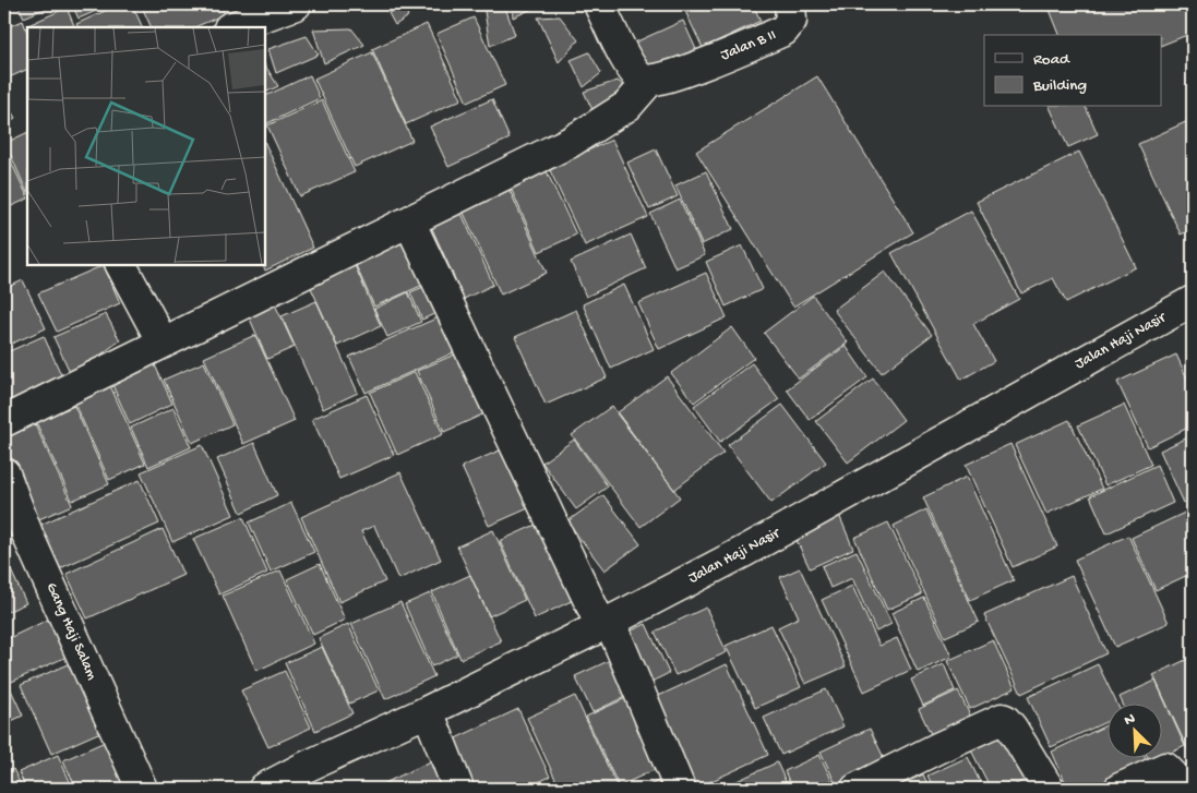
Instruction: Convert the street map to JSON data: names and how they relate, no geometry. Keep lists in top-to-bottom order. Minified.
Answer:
{"streets":{"street":["Jalan B II","Jalan Haji Nasir","Gang Haji Salam"]},"legend":["Road","Building"],"north":"top left"}
